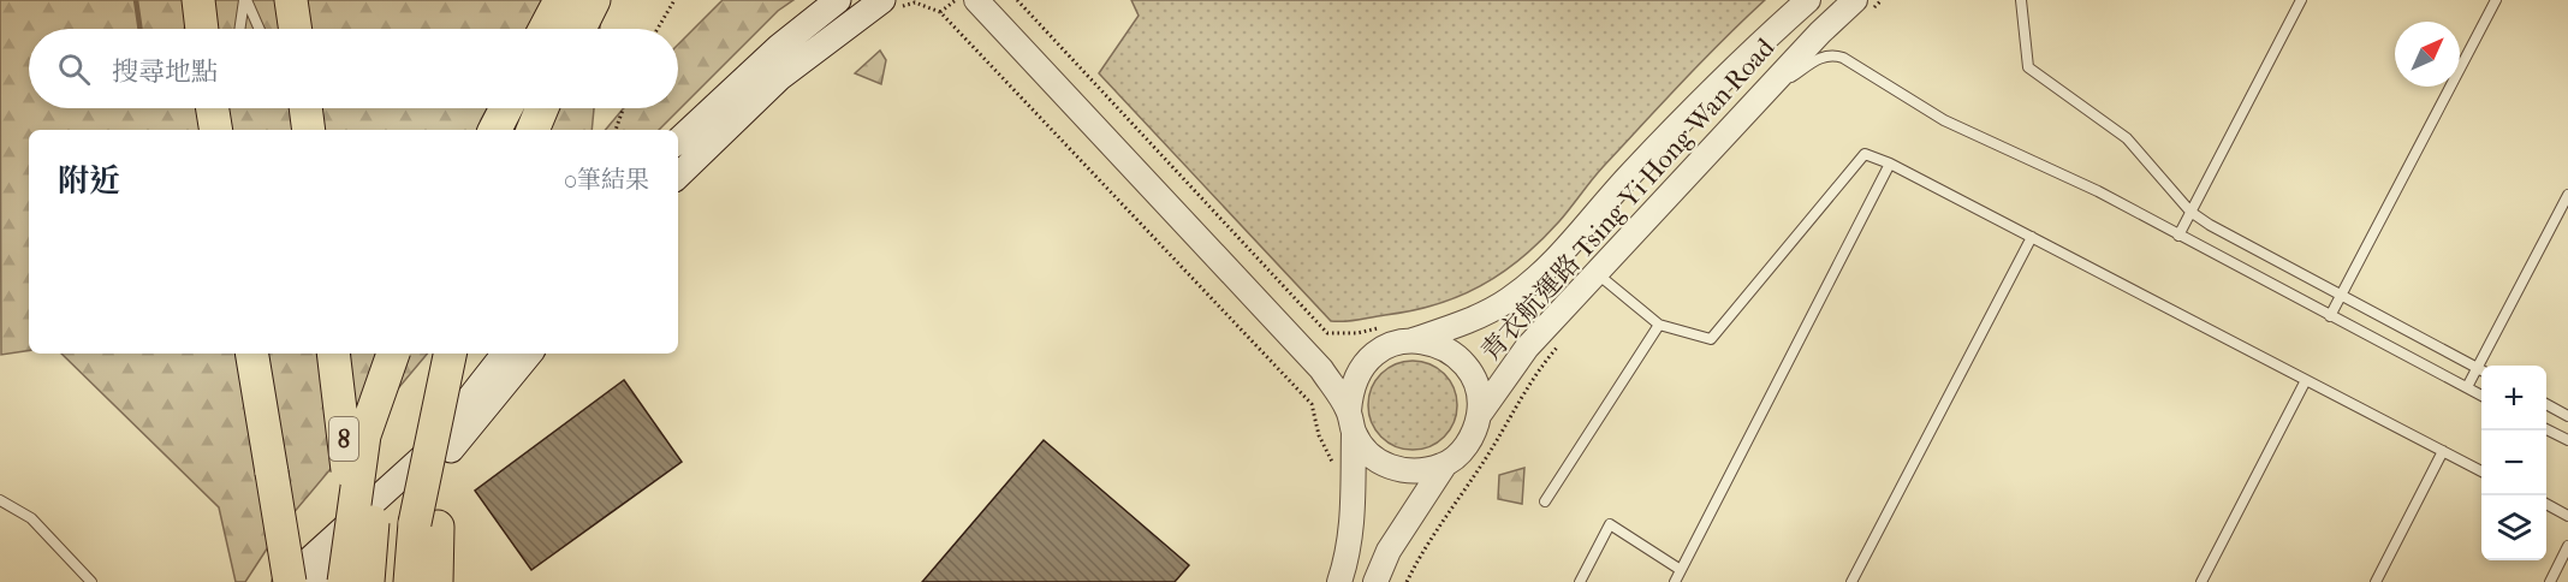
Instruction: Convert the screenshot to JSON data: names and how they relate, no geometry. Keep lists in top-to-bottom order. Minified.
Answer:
{"streets":{"highway":["8"],"street":["青衣航運路 Tsing Yi Hong Wan Road"]},"north":"top right","page":{"search":"搜尋地點","heading":["附近","0筆結果"],"map_buttons":["+","−"]}}
